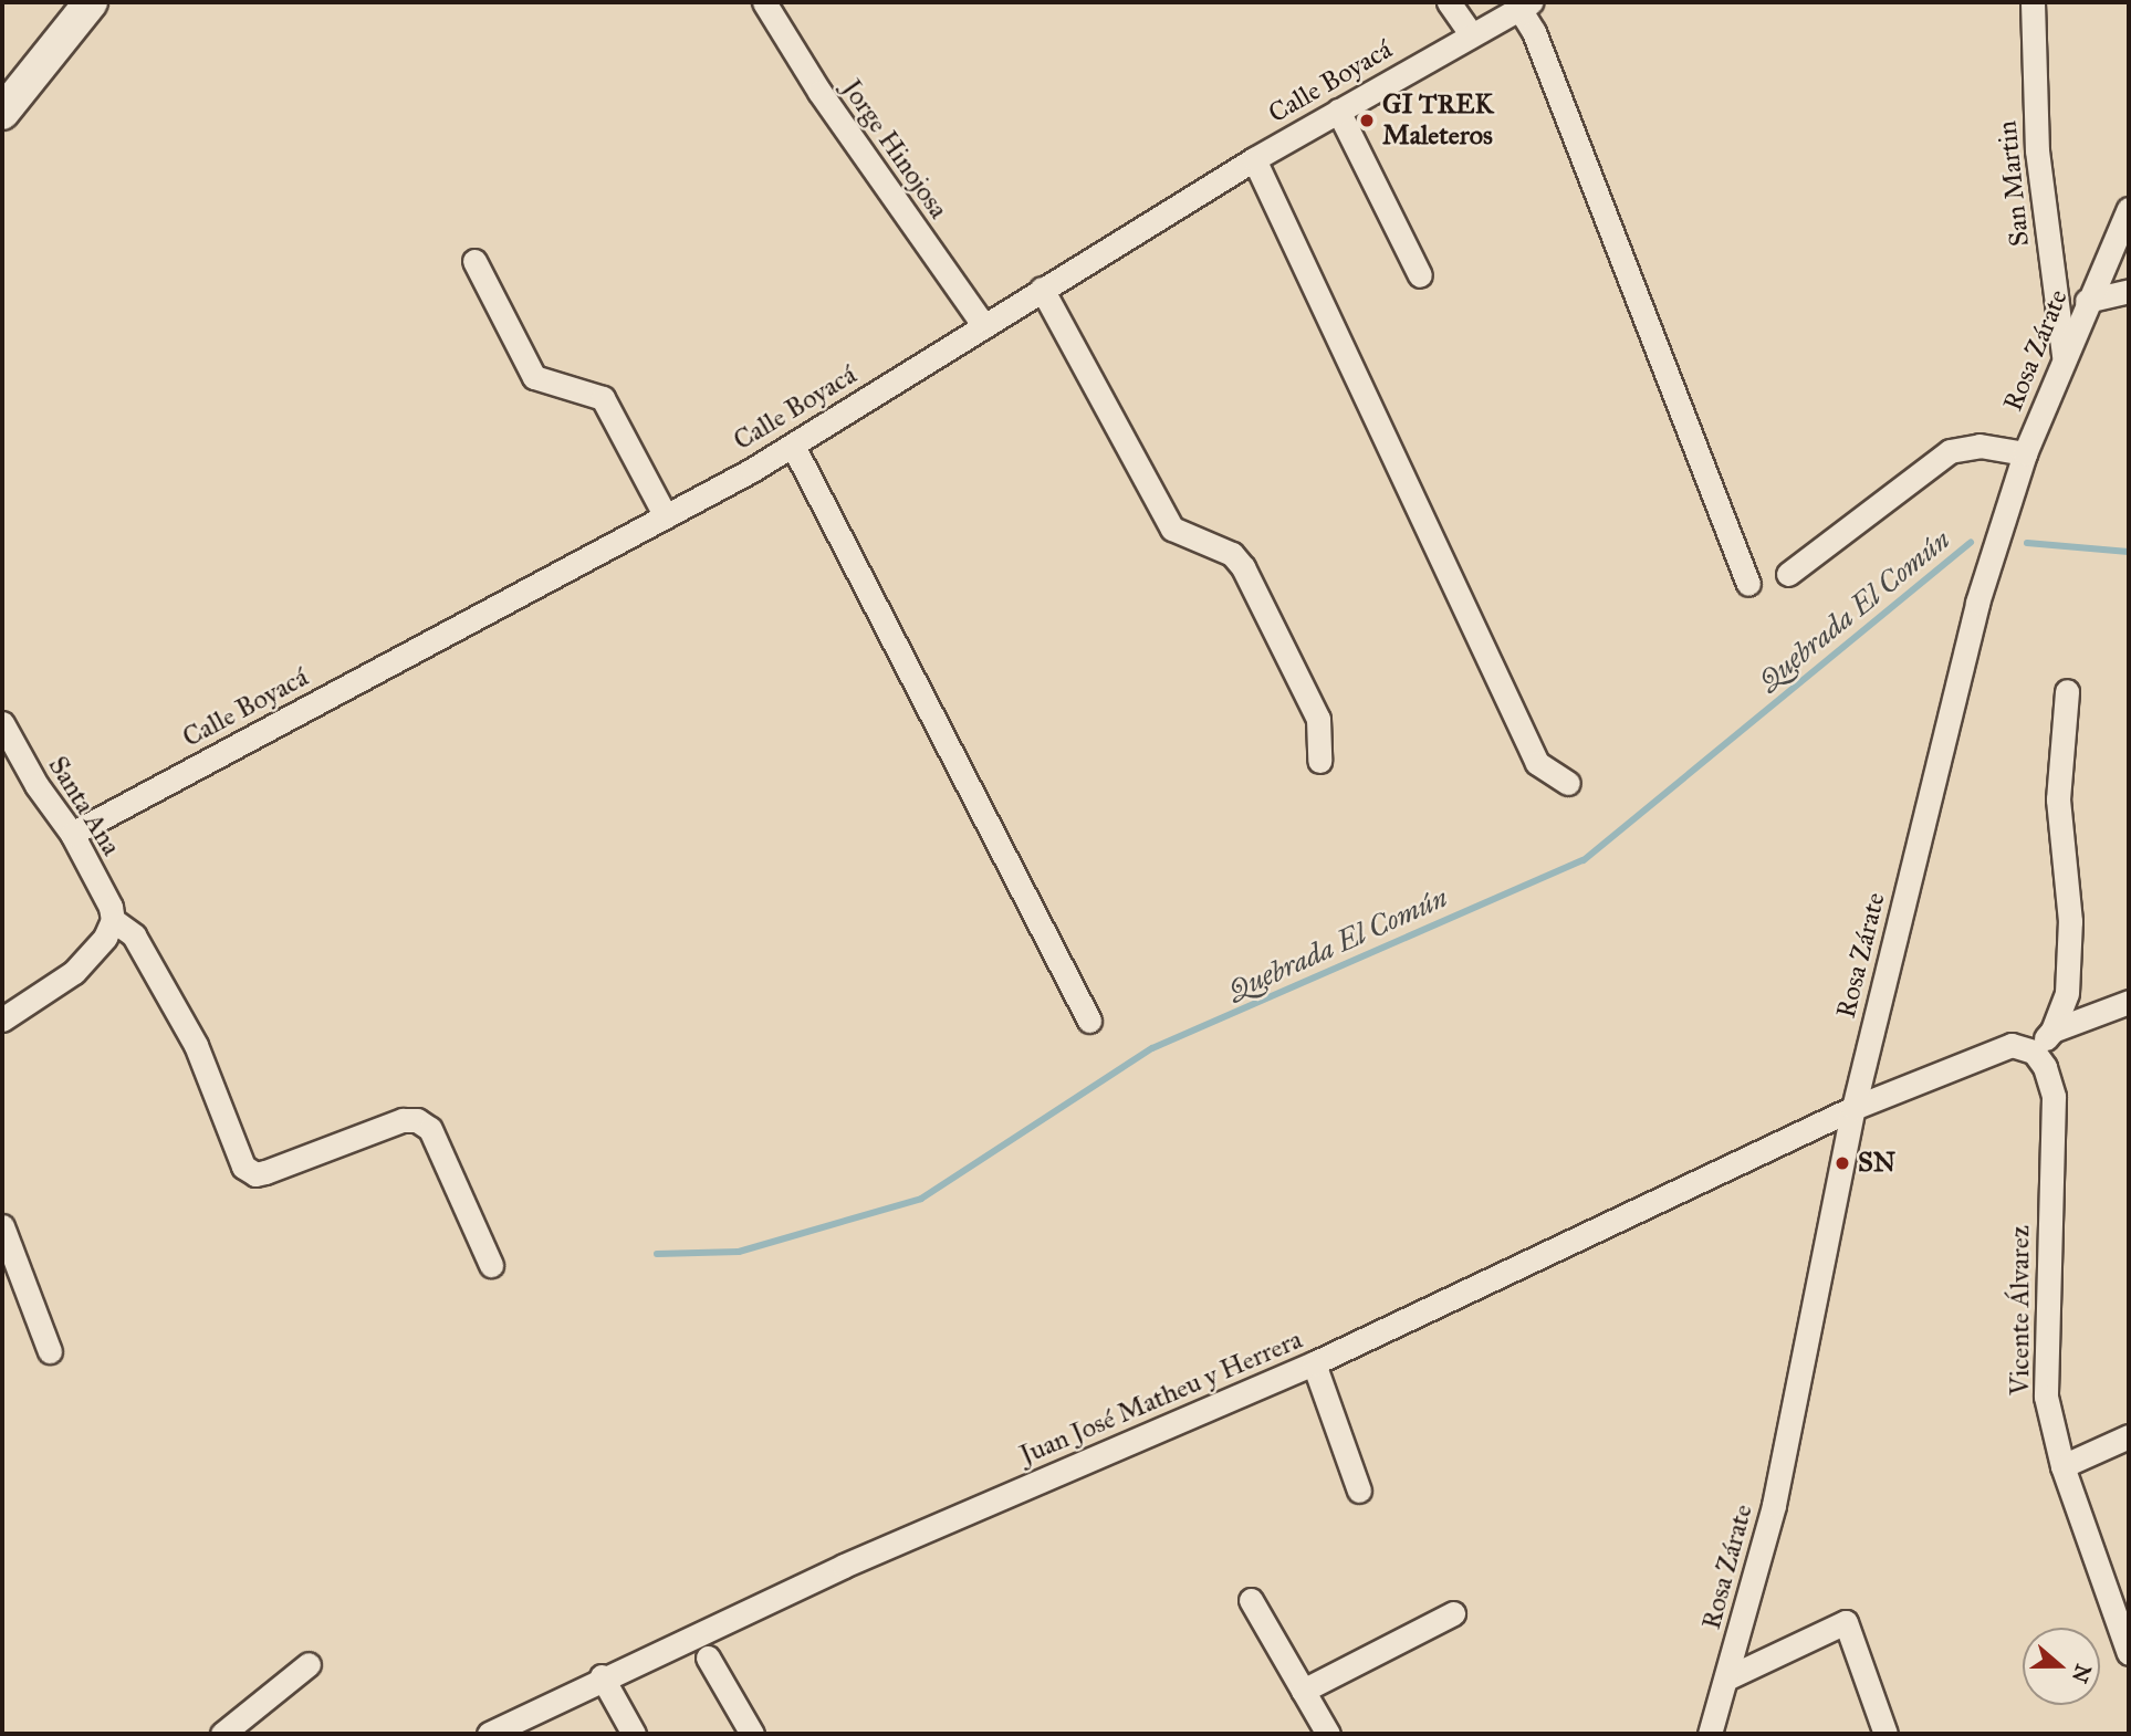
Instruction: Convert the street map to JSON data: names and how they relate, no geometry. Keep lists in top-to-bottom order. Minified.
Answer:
{"streets":{"street":["Calle Boyacá","Jorge Hinojosa","San Martin","Rosa Zárate","Santa Ana","Vicente Álvarez","Juan José Matheu y Herrera"]},"crossings":[["Calle Boyacá","Jorge Hinojosa"],["Calle Boyacá","Santa Ana"],["San Martin","Rosa Zárate"],["Rosa Zárate","Juan José Matheu y Herrera"]],"water":["Quebrada El Común"],"places":["GI TREK Maleteros","SN"],"north":"right"}
